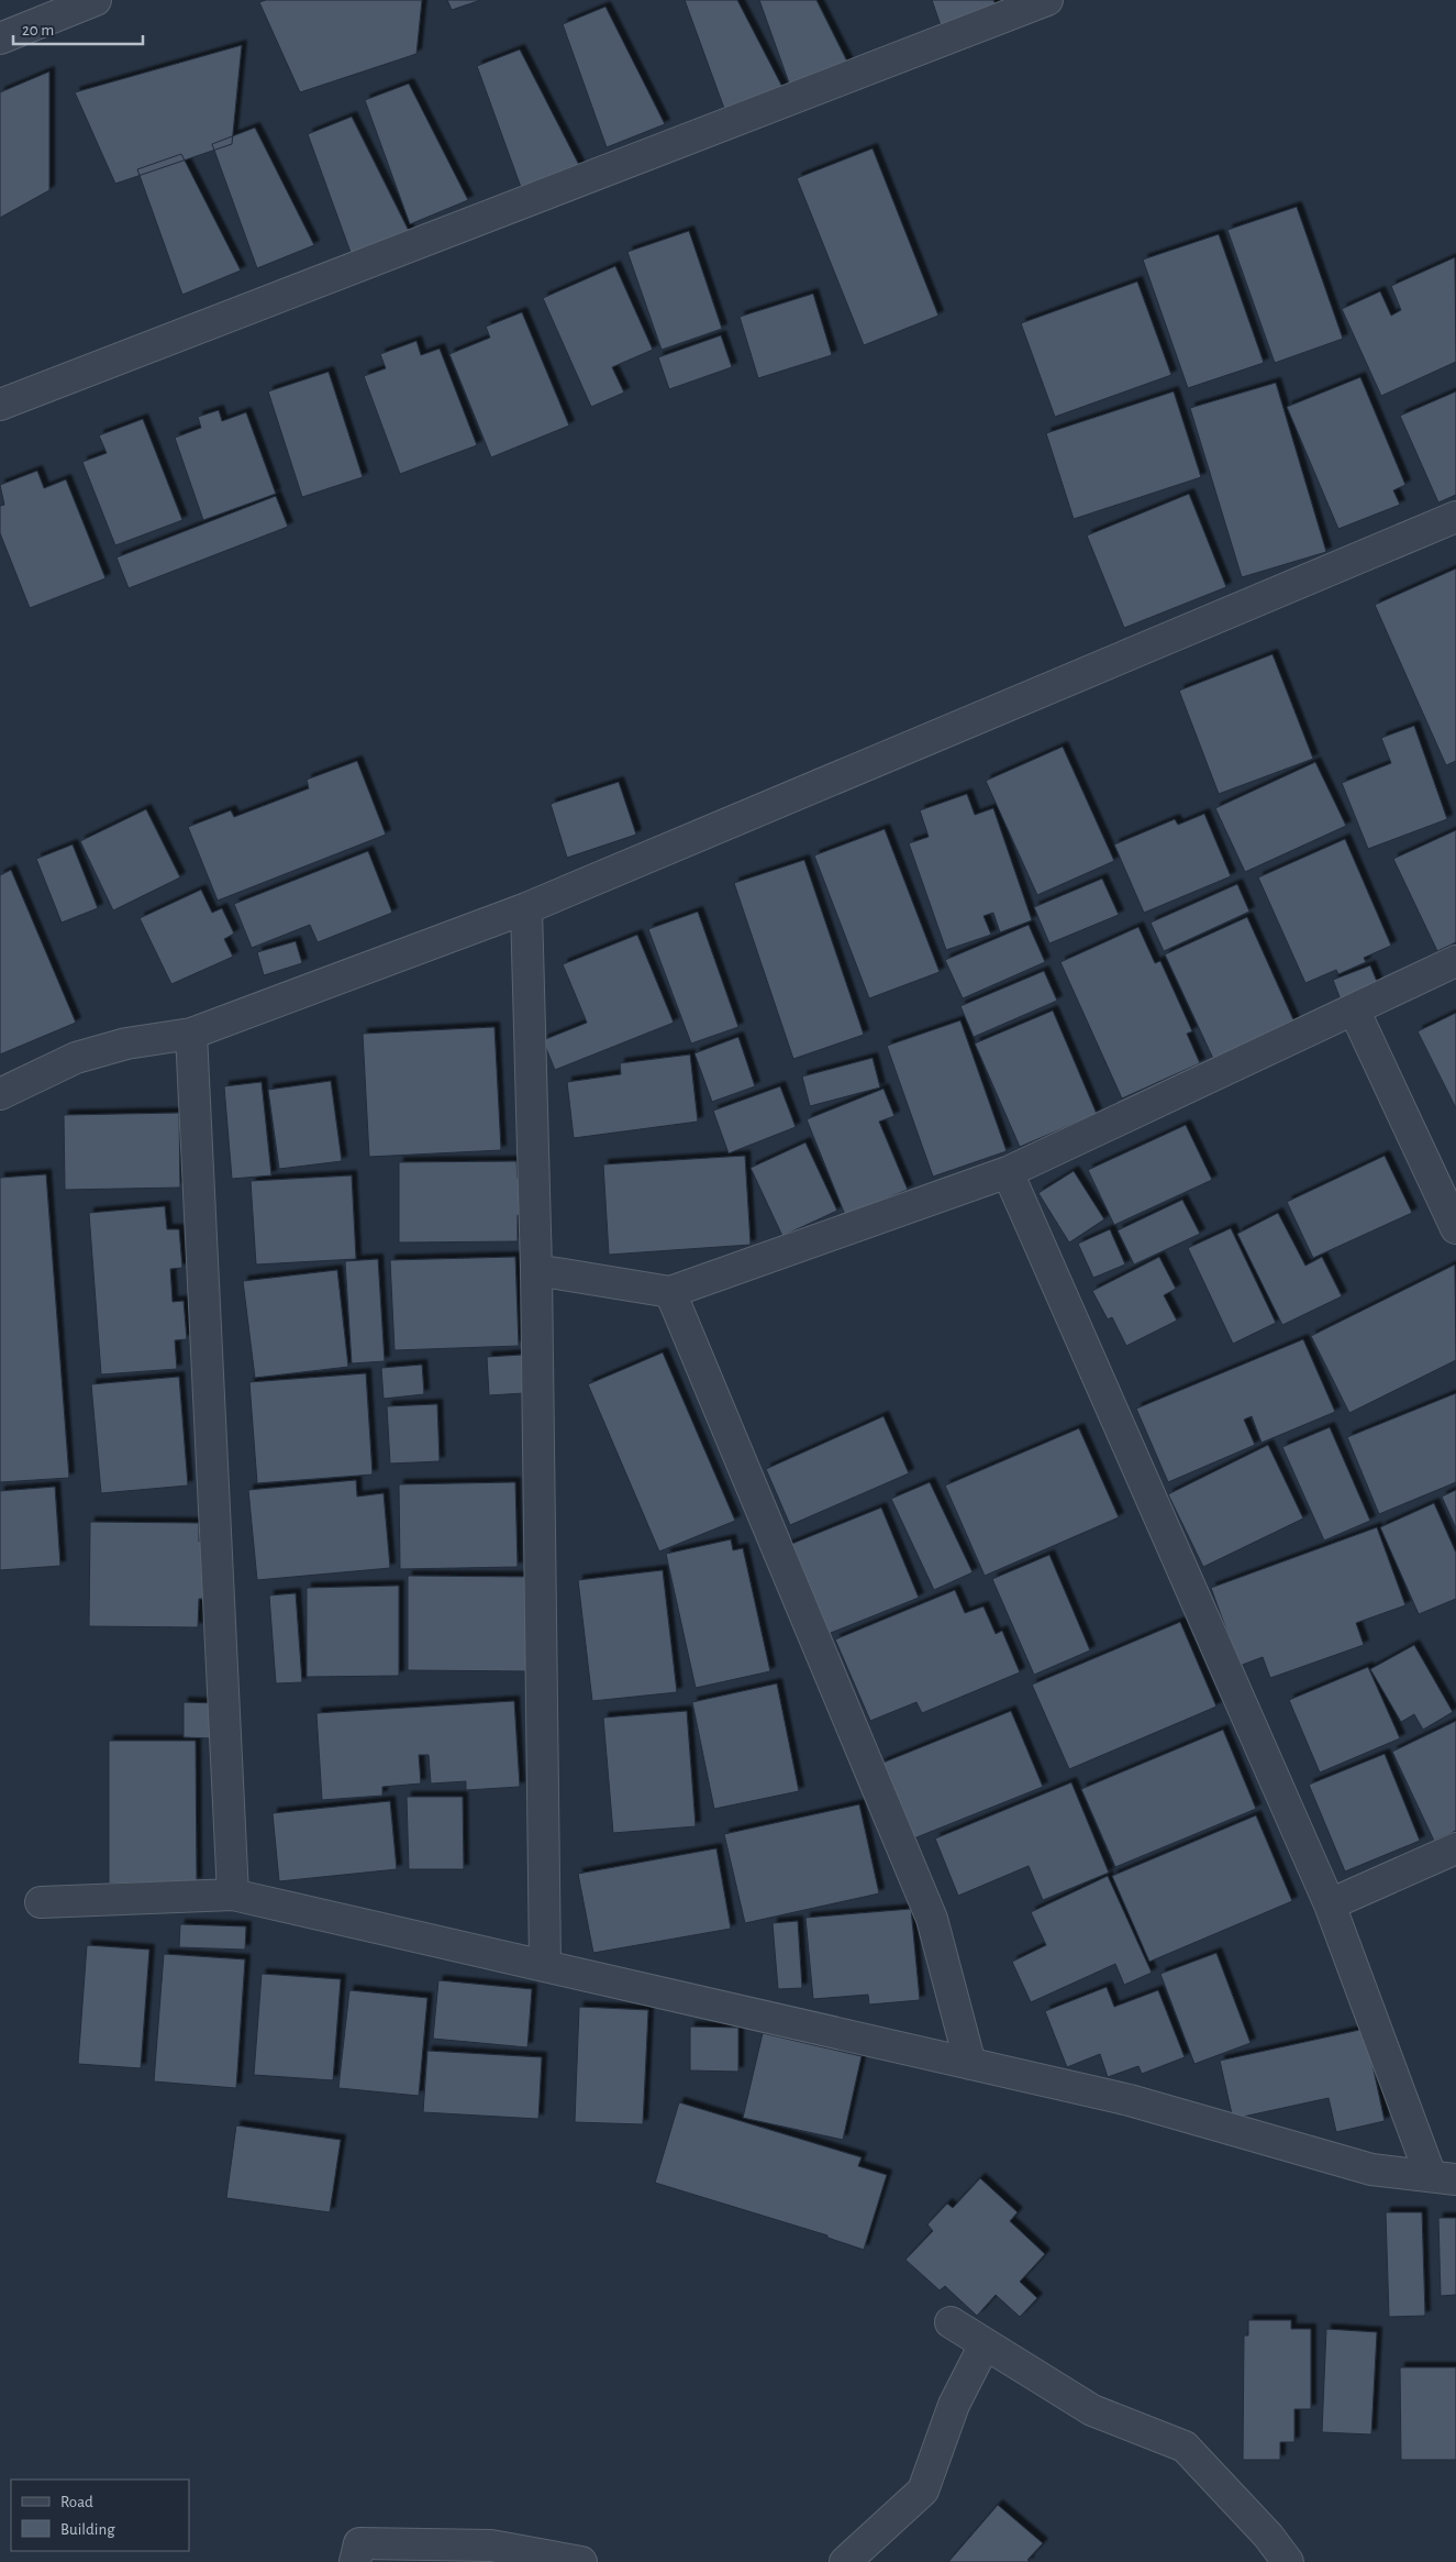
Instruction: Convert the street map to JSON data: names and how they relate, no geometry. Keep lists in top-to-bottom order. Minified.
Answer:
{"legend":["Road","Building"],"scale_bar":"20 m"}
